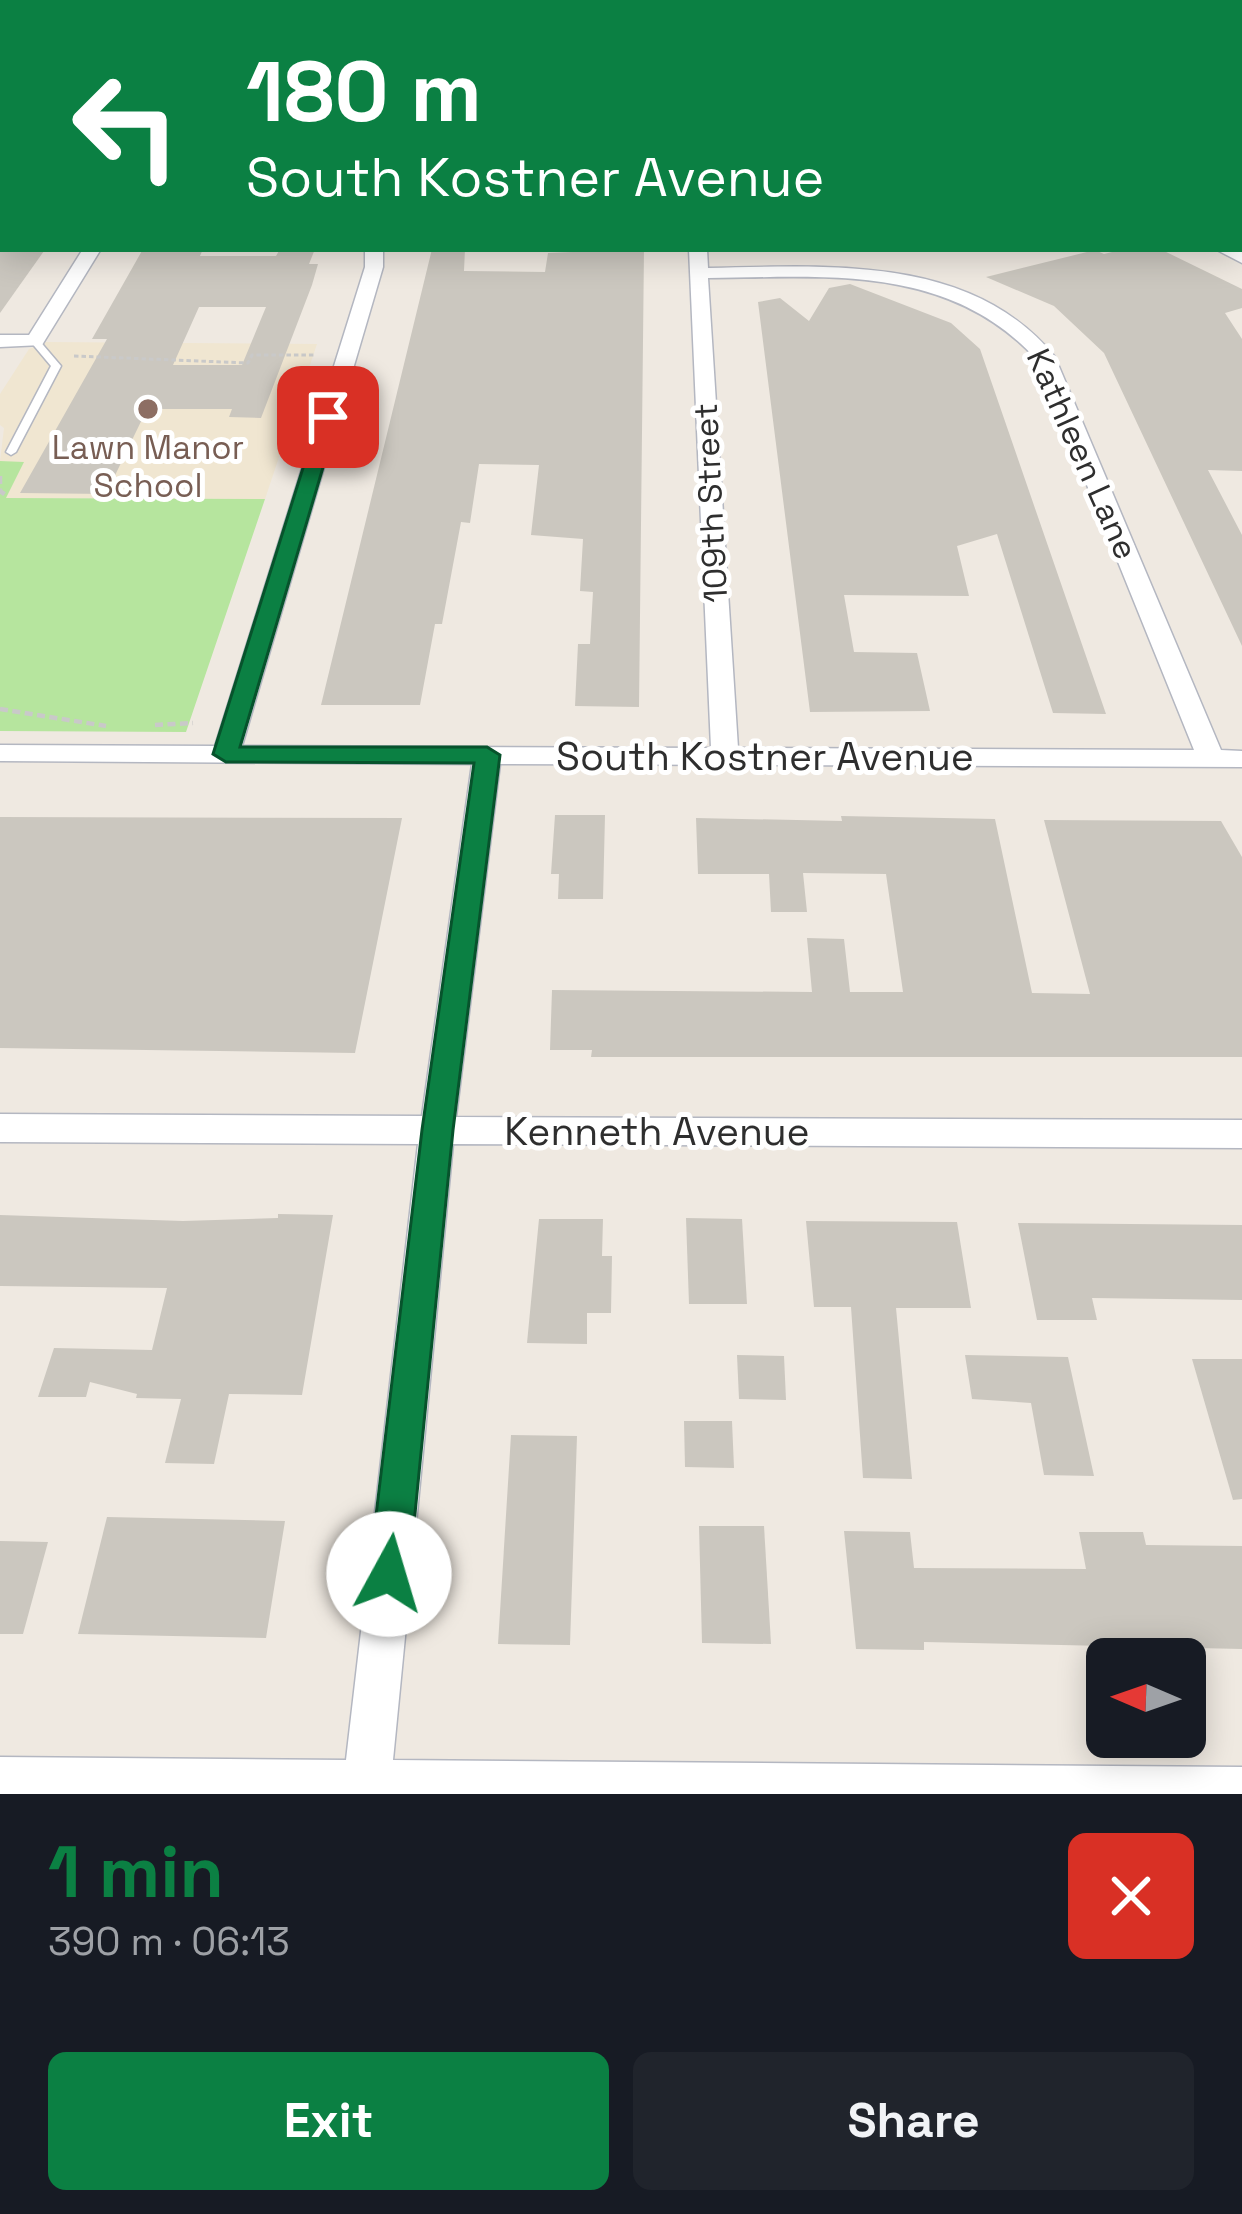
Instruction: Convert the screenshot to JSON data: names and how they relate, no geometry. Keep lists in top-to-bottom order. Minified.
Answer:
{"streets":{"street":["Kathleen Lane","109th Street","South Kostner Avenue","Kenneth Avenue"]},"crossings":[["Kathleen Lane","109th Street"],["Kathleen Lane","South Kostner Avenue"],["109th Street","South Kostner Avenue"]],"places":["Lawn Manor School"],"north":"left","page":{"turn":["180 m","South Kostner Avenue"],"heading":["1 min","390 m · 06:13"],"buttons":["Exit","Share"]}}
